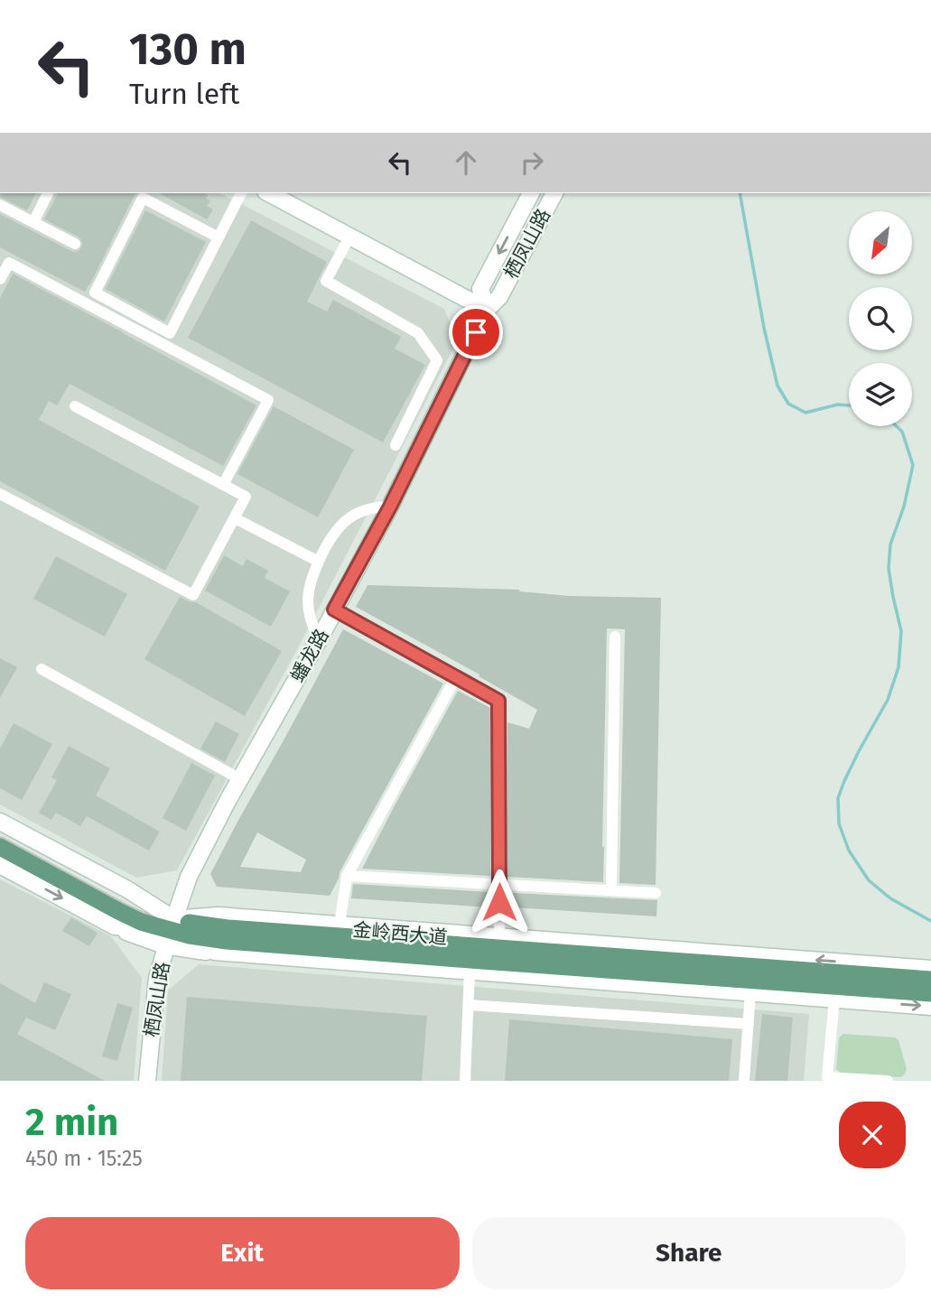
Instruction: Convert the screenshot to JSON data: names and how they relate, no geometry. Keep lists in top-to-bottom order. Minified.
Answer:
{"streets":{"main road":["金岭西大道"],"street":["栖凤山路","蟠龙路"]},"crossings":[["栖凤山路","蟠龙路"],["栖凤山路","金岭西大道"],["蟠龙路","金岭西大道"]],"north":"bottom left","page":{"turn":["130 m","Turn left"],"heading":["2 min","450 m · 15:25"],"buttons":["Exit","Share"]}}
